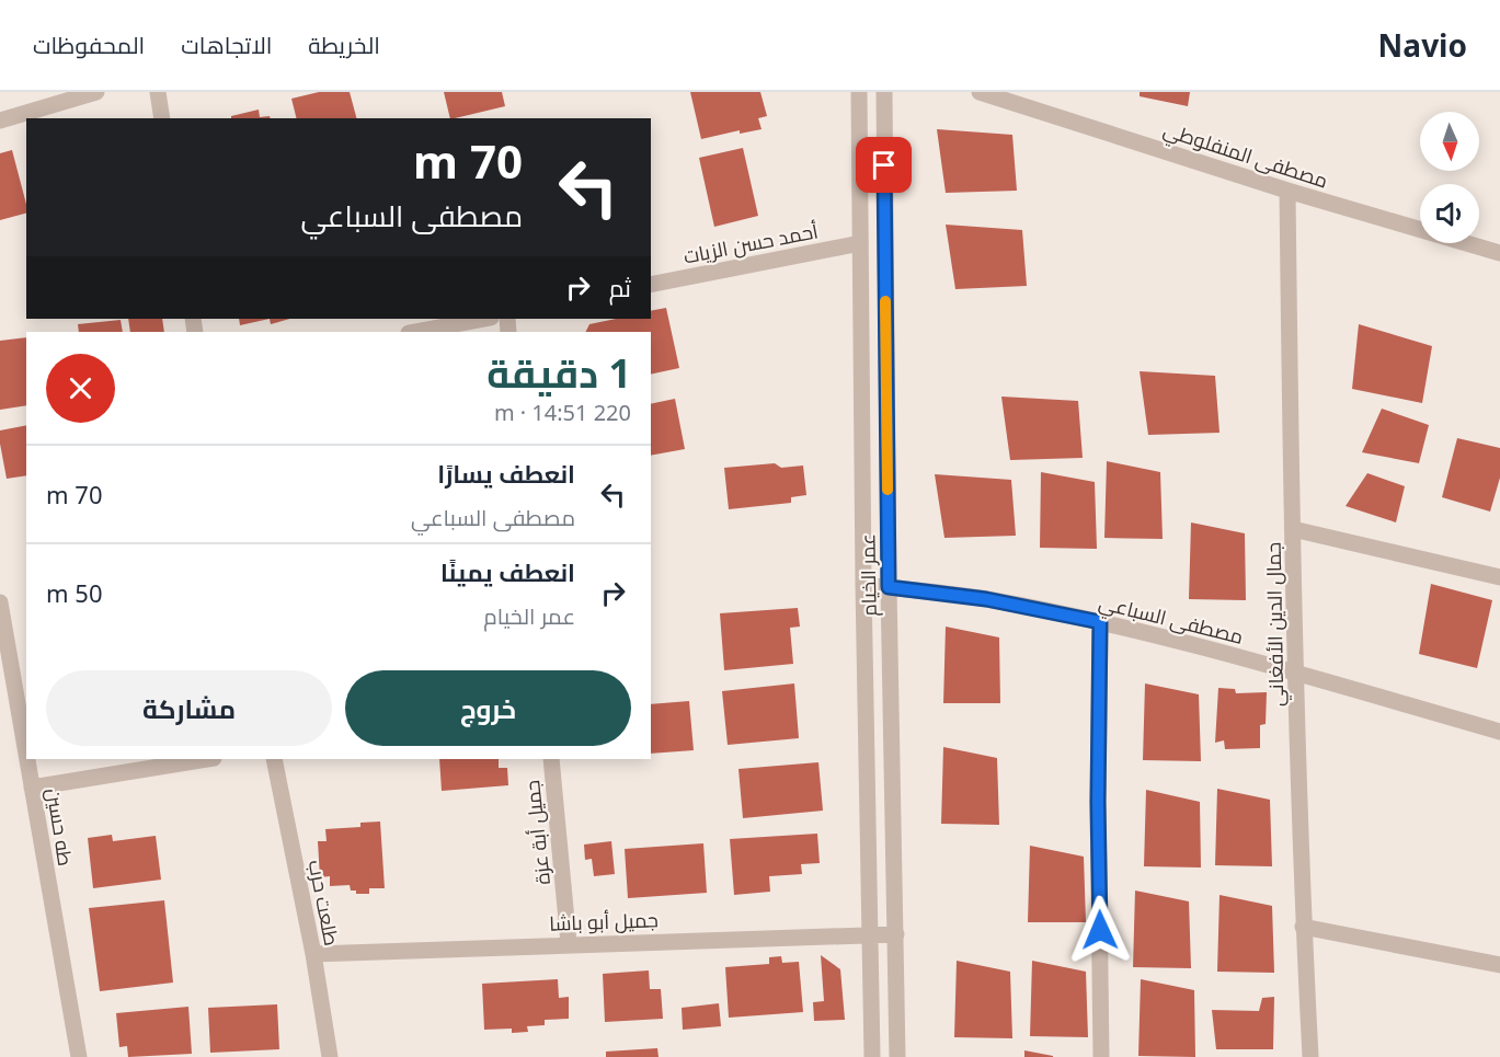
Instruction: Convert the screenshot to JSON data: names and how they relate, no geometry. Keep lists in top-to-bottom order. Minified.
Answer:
{"streets":{"street":["مصطفى المنفلوطي","أحمد حسن الزيات","عمر الخيام","مصطفى السباعي","جمال الدين الأفغاني","طه حسين","جميل أبة عزة","طلعت حرب","جميل أبو باشا"]},"crossings":[["مصطفى المنفلوطي","جمال الدين الأفغاني"],["أحمد حسن الزيات","عمر الخيام"],["عمر الخيام","مصطفى السباعي"],["عمر الخيام","جميل أبو باشا"],["مصطفى السباعي","جمال الدين الأفغاني"],["جميل أبة عزة","جميل أبو باشا"],["طلعت حرب","جميل أبو باشا"]],"north":"bottom","page":{"header":"Navio","nav":["الخريطة","الاتجاهات","المحفوظات"],"turn":["70 m","مصطفى السباعي"],"then":"ثم","heading":["1 دقيقة","220 m · 14:51"],"list":[{"name":"انعطف يسارًا","note":"مصطفى السباعي","value":"70 m"},{"name":"انعطف يمينًا","note":"عمر الخيام","value":"50 m"}],"buttons":["خروج","مشاركة"]}}
